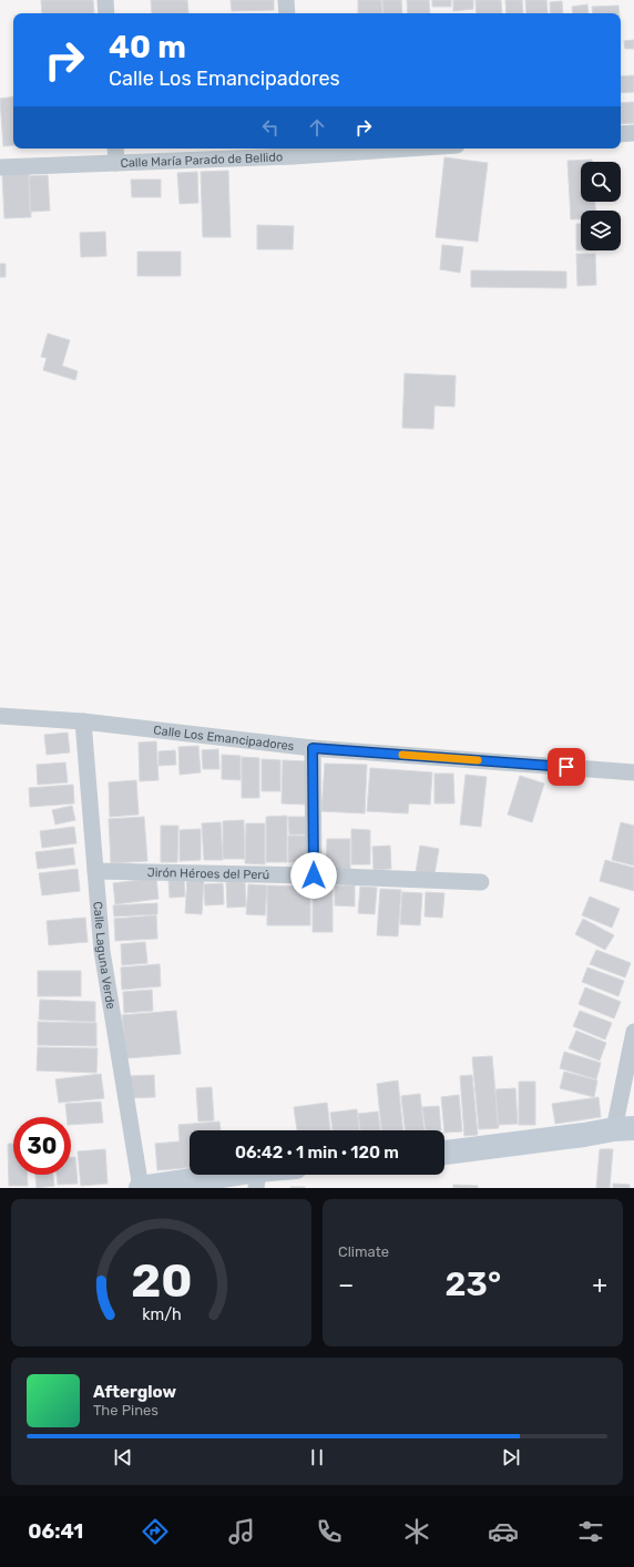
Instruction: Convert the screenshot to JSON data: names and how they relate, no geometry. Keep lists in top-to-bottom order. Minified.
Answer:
{"streets":{"street":["Calle María Parado de Bellido","Calle Los Emancipadores","Jirón Héroes del Perú","Calle Laguna Verde"]},"crossings":[["Calle Los Emancipadores","Calle Laguna Verde"],["Jirón Héroes del Perú","Calle Laguna Verde"]],"page":{"turn":["40 m","Calle Los Emancipadores"],"limit":"30","trip":"06:42 · 1 min · 120 m","tile":"Climate","heat":["−","23°","+"],"song":["Afterglow","The Pines"],"tabs":"06:41","gauge":["20","km/h"]}}
